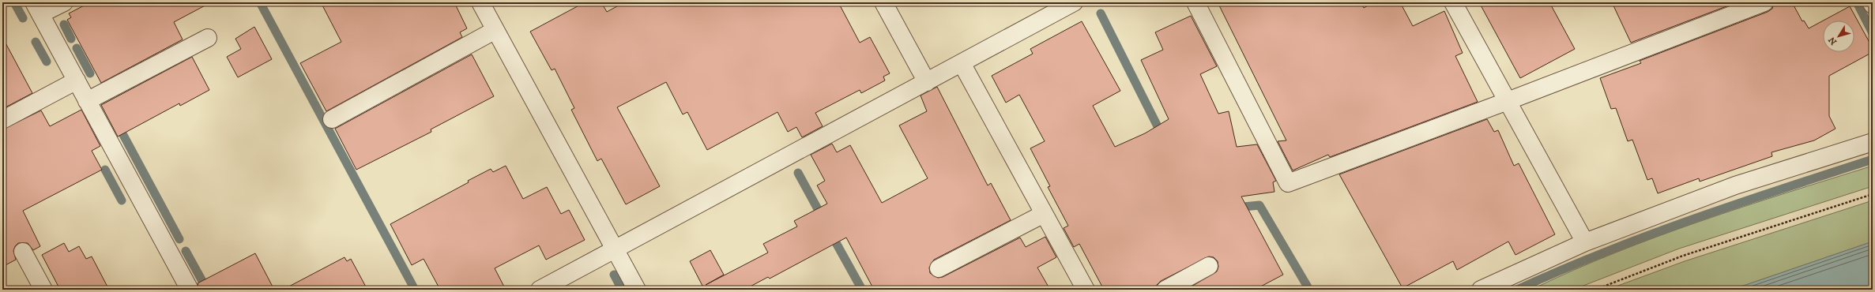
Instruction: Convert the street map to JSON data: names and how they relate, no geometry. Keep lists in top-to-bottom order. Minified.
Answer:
{"north":"bottom left"}
